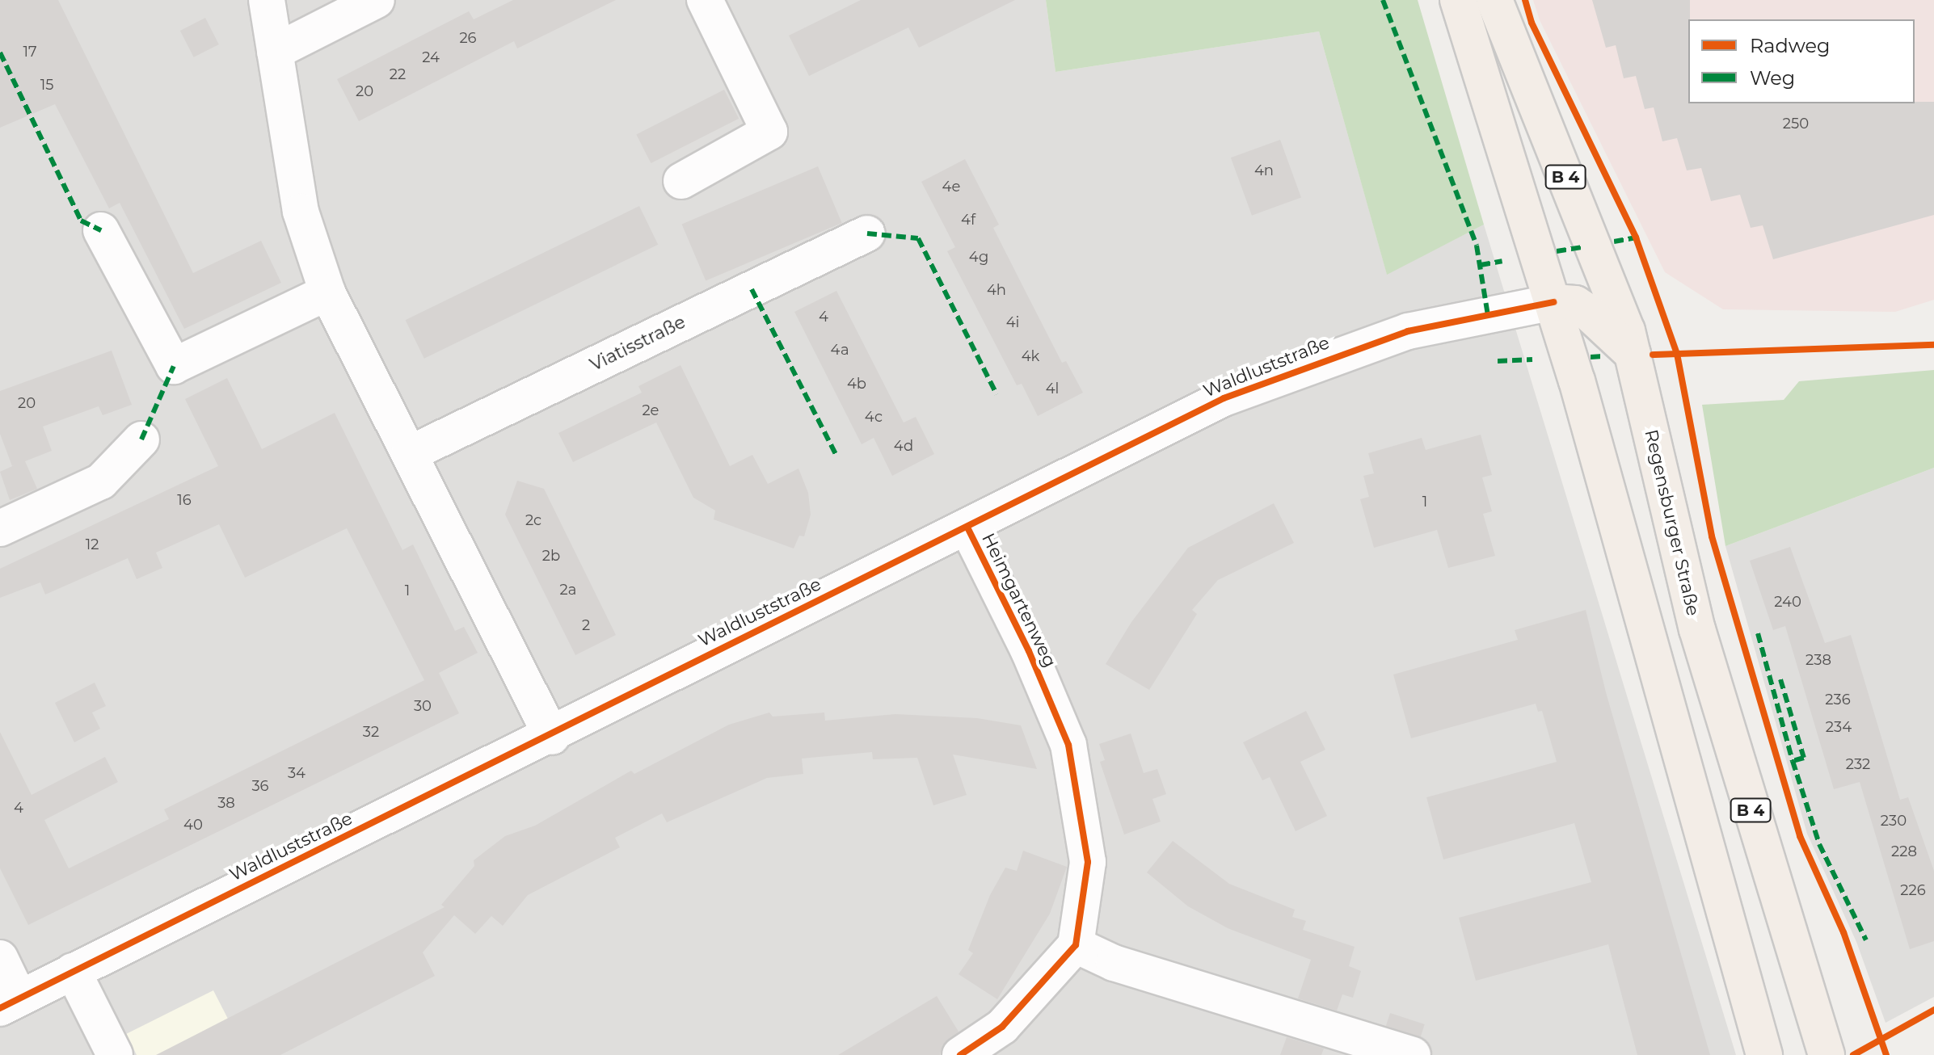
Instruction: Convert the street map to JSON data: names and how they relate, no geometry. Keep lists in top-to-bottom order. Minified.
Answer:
{"streets":{"main road":["B 4","Regensburger Straße"],"street":["Viatisstraße","Waldluststraße","Heimgartenweg"]},"crossings":[["B 4","Waldluststraße"],["Waldluststraße","Heimgartenweg"]],"house_numbers":["26","17","24","22","15","20","250","4n","4e","4f","4g","4h","4","4i","4a","4k","4b","4l","20","2e","4c","4d","16","1","2c","12","2b","2a","1","240","2","238","236","30","234","32","232","34","36","38","4","230","40","228","226"],"legend":["Radweg","Weg"]}
